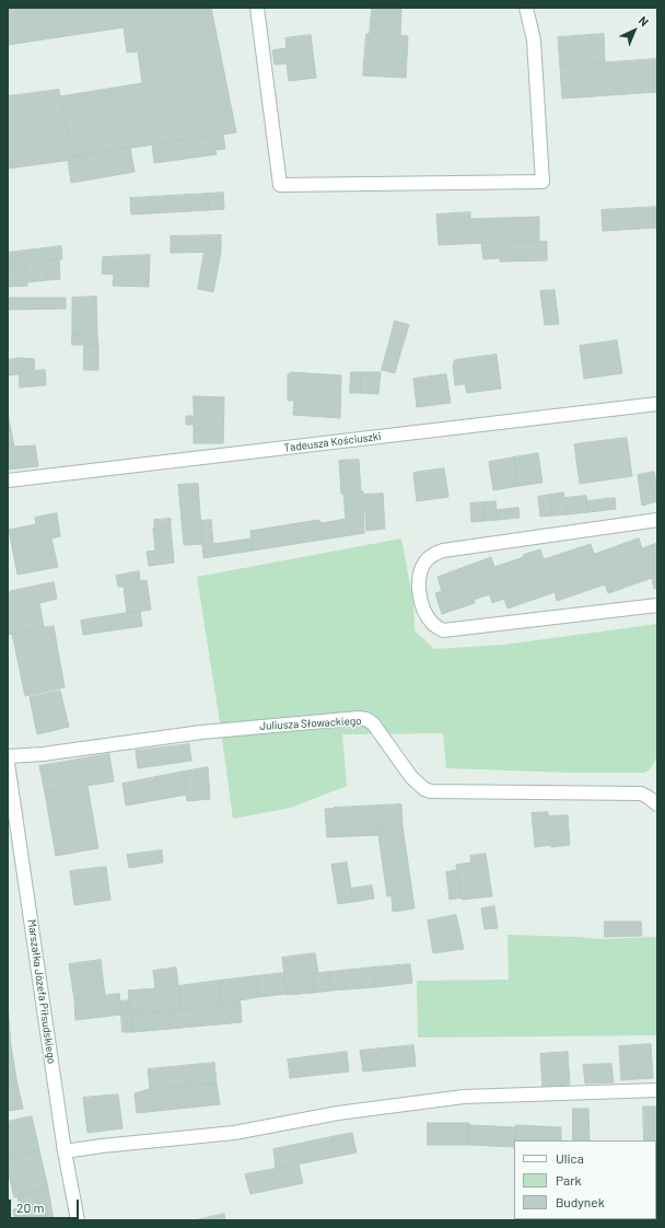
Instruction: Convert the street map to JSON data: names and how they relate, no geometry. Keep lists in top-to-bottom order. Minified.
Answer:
{"streets":{"street":["Tadeusza Kościuszki","Juliusza Słowackiego","Marszałka Józefa Piłsudskiego"]},"legend":["Ulica","Park","Budynek"],"scale_bar":"20 m","north":"top right"}
